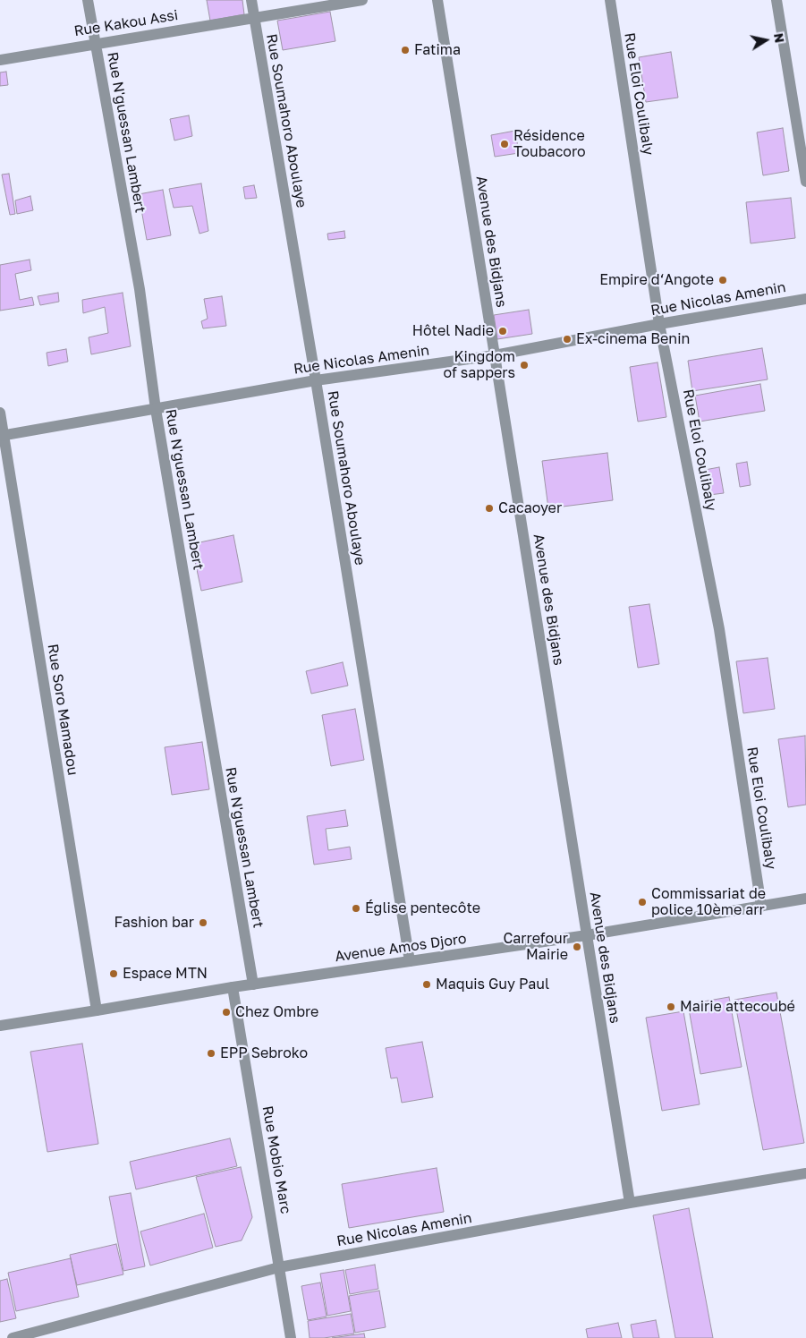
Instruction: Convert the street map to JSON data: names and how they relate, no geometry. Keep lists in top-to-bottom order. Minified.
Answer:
{"streets":{"street":["Rue Kakou Assi","Rue Eloi Coulibaly","Rue Soumahoro Aboulaye","Rue N'guessan Lambert","Avenue des Bidjans","Rue Nicolas Amenin","Rue Soro Mamadou","Avenue Amos Djoro","Rue Mobio Marc"]},"crossings":[["Rue Kakou Assi","Rue Soumahoro Aboulaye"],["Rue Kakou Assi","Rue N'guessan Lambert"],["Rue Eloi Coulibaly","Rue Nicolas Amenin"],["Rue Eloi Coulibaly","Avenue Amos Djoro"],["Rue Soumahoro Aboulaye","Rue Nicolas Amenin"],["Rue Soumahoro Aboulaye","Avenue Amos Djoro"],["Rue N'guessan Lambert","Rue Nicolas Amenin"],["Rue N'guessan Lambert","Avenue Amos Djoro"],["Avenue des Bidjans","Rue Nicolas Amenin"],["Avenue des Bidjans","Avenue Amos Djoro"],["Rue Nicolas Amenin","Rue Soro Mamadou"],["Rue Nicolas Amenin","Rue Mobio Marc"],["Rue Soro Mamadou","Avenue Amos Djoro"],["Avenue Amos Djoro","Rue Mobio Marc"]],"places":["Fatima","Résidence Toubacoro","Empire d‘Angote","Hôtel Nadie","Ex-cinema Benin","Kingdom of sappers","Cacaoyer","Commissariat de police 10ème arr","Église pentecôte","Fashion bar","Carrefour Mairie","Espace MTN","Maquis Guy Paul","Mairie attecoubé","Chez Ombre","EPP Sebroko"],"north":"right"}
